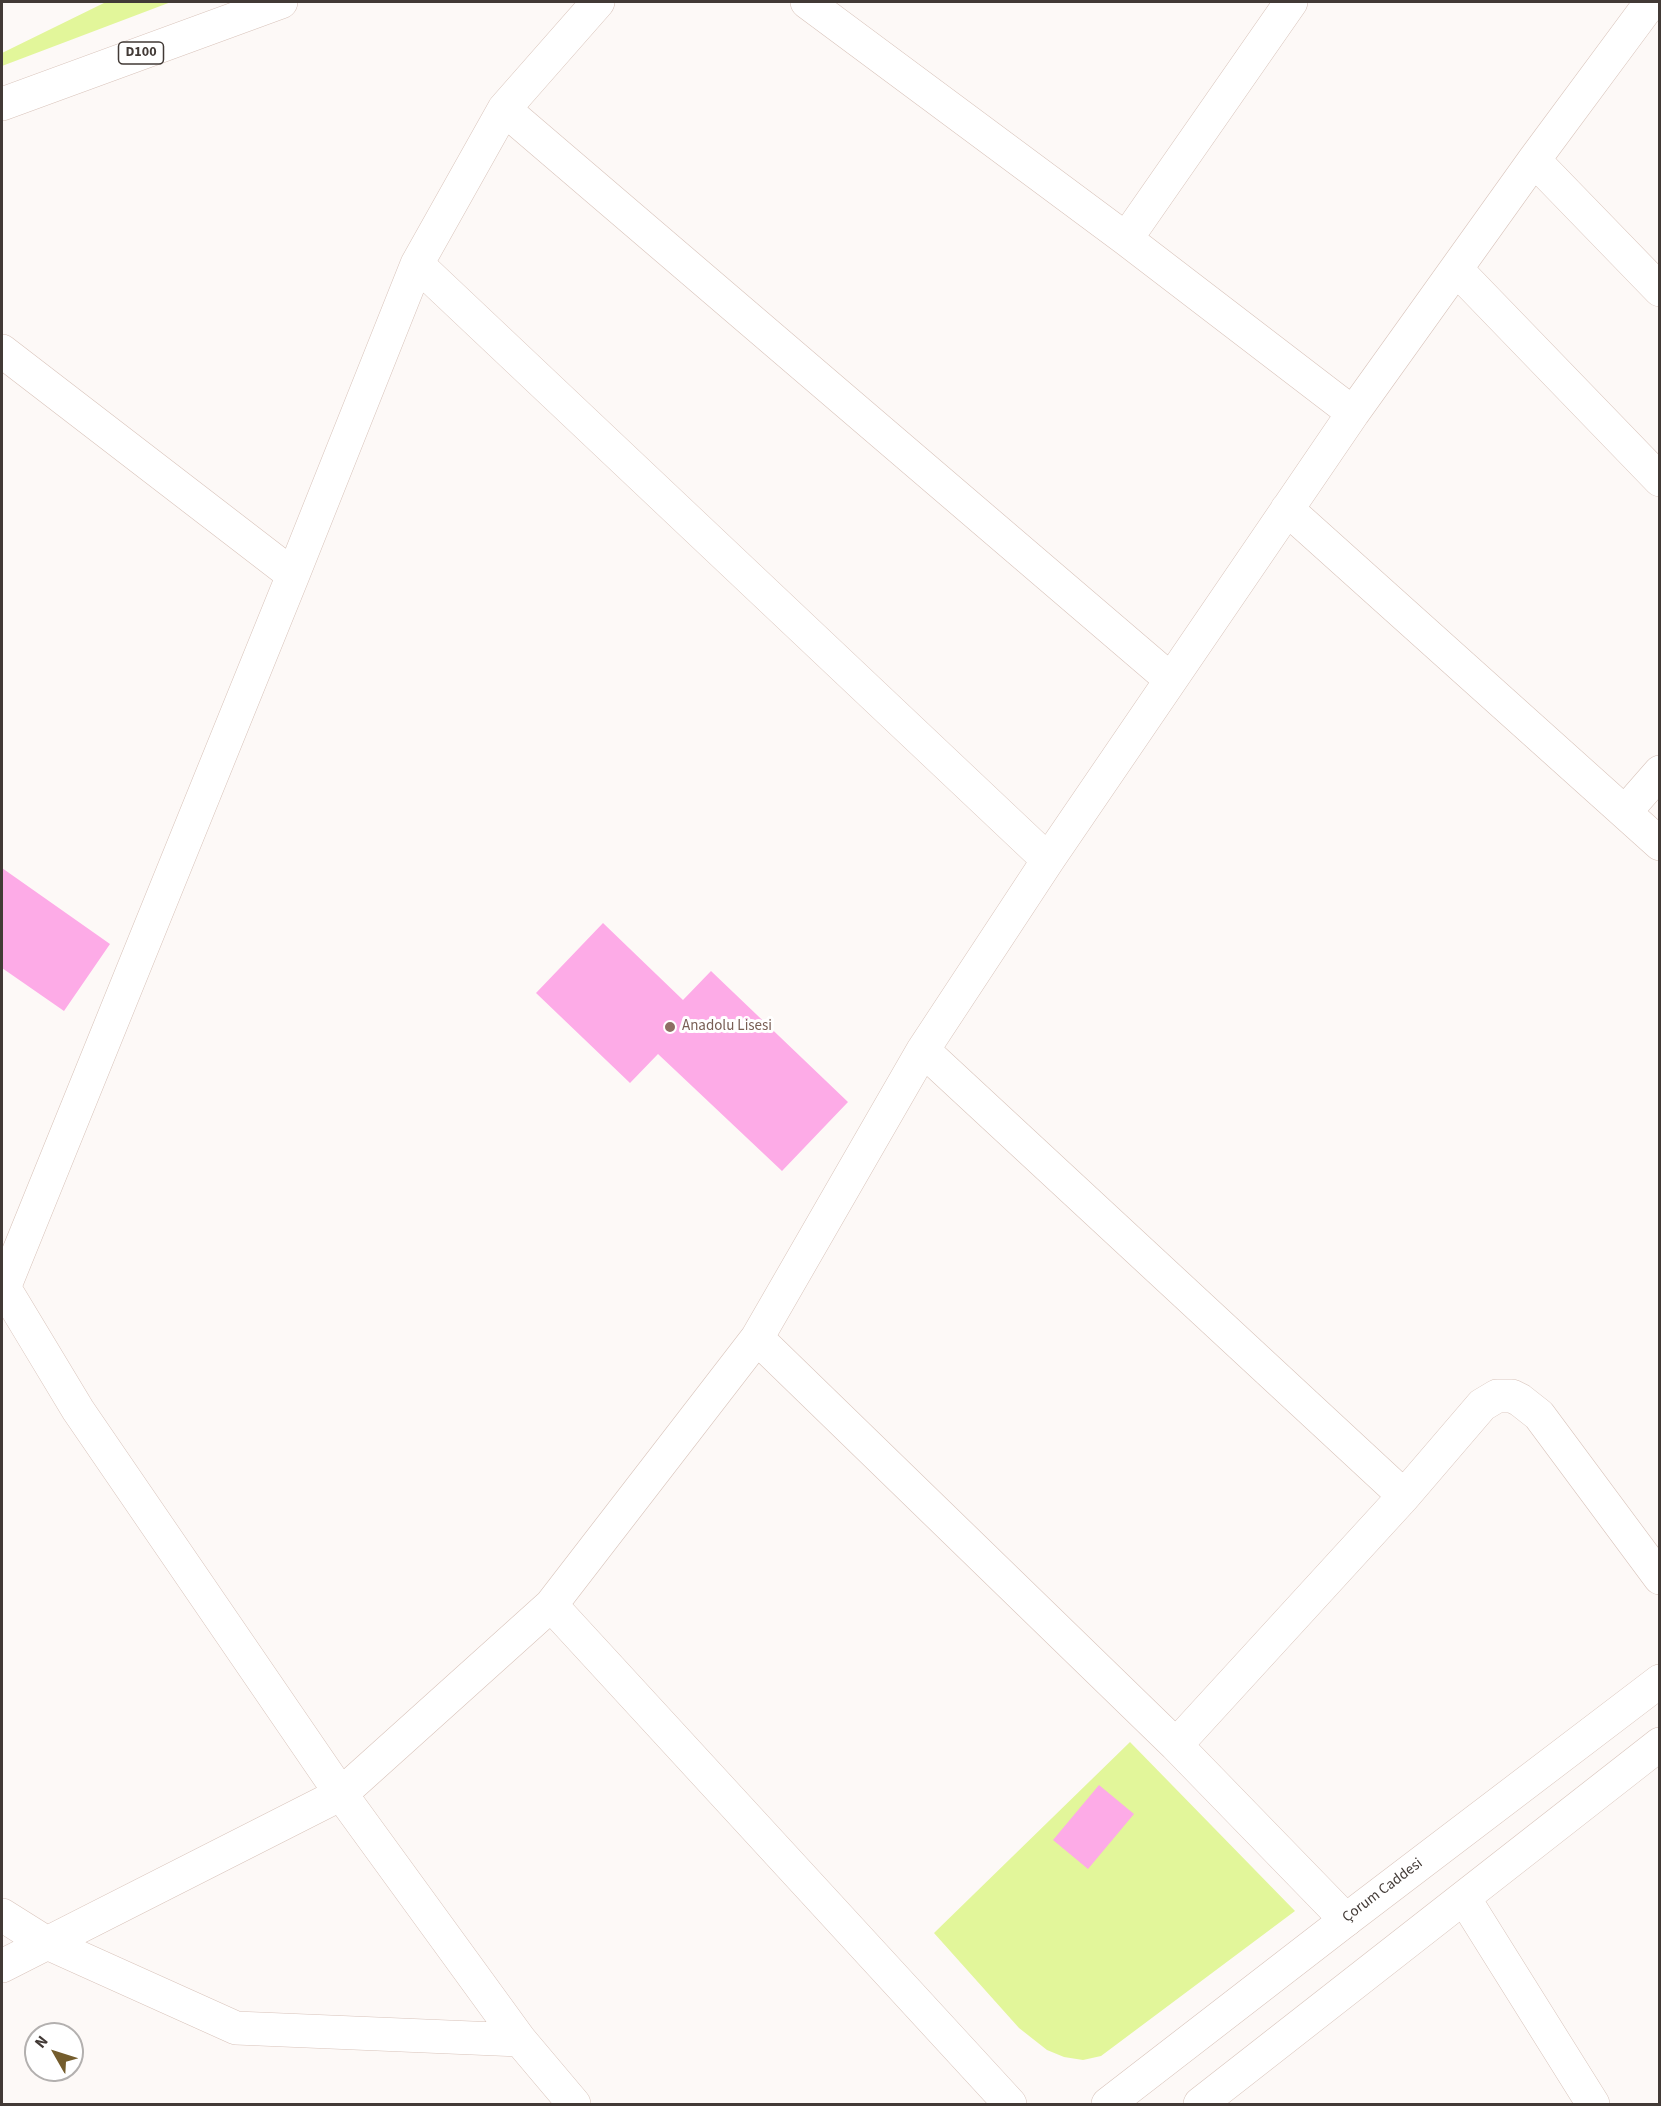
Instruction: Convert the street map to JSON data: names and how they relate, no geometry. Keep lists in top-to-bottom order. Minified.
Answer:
{"streets":{"main road":["D100","Çorum Caddesi"]},"places":["Anadolu Lisesi"],"north":"top left"}
